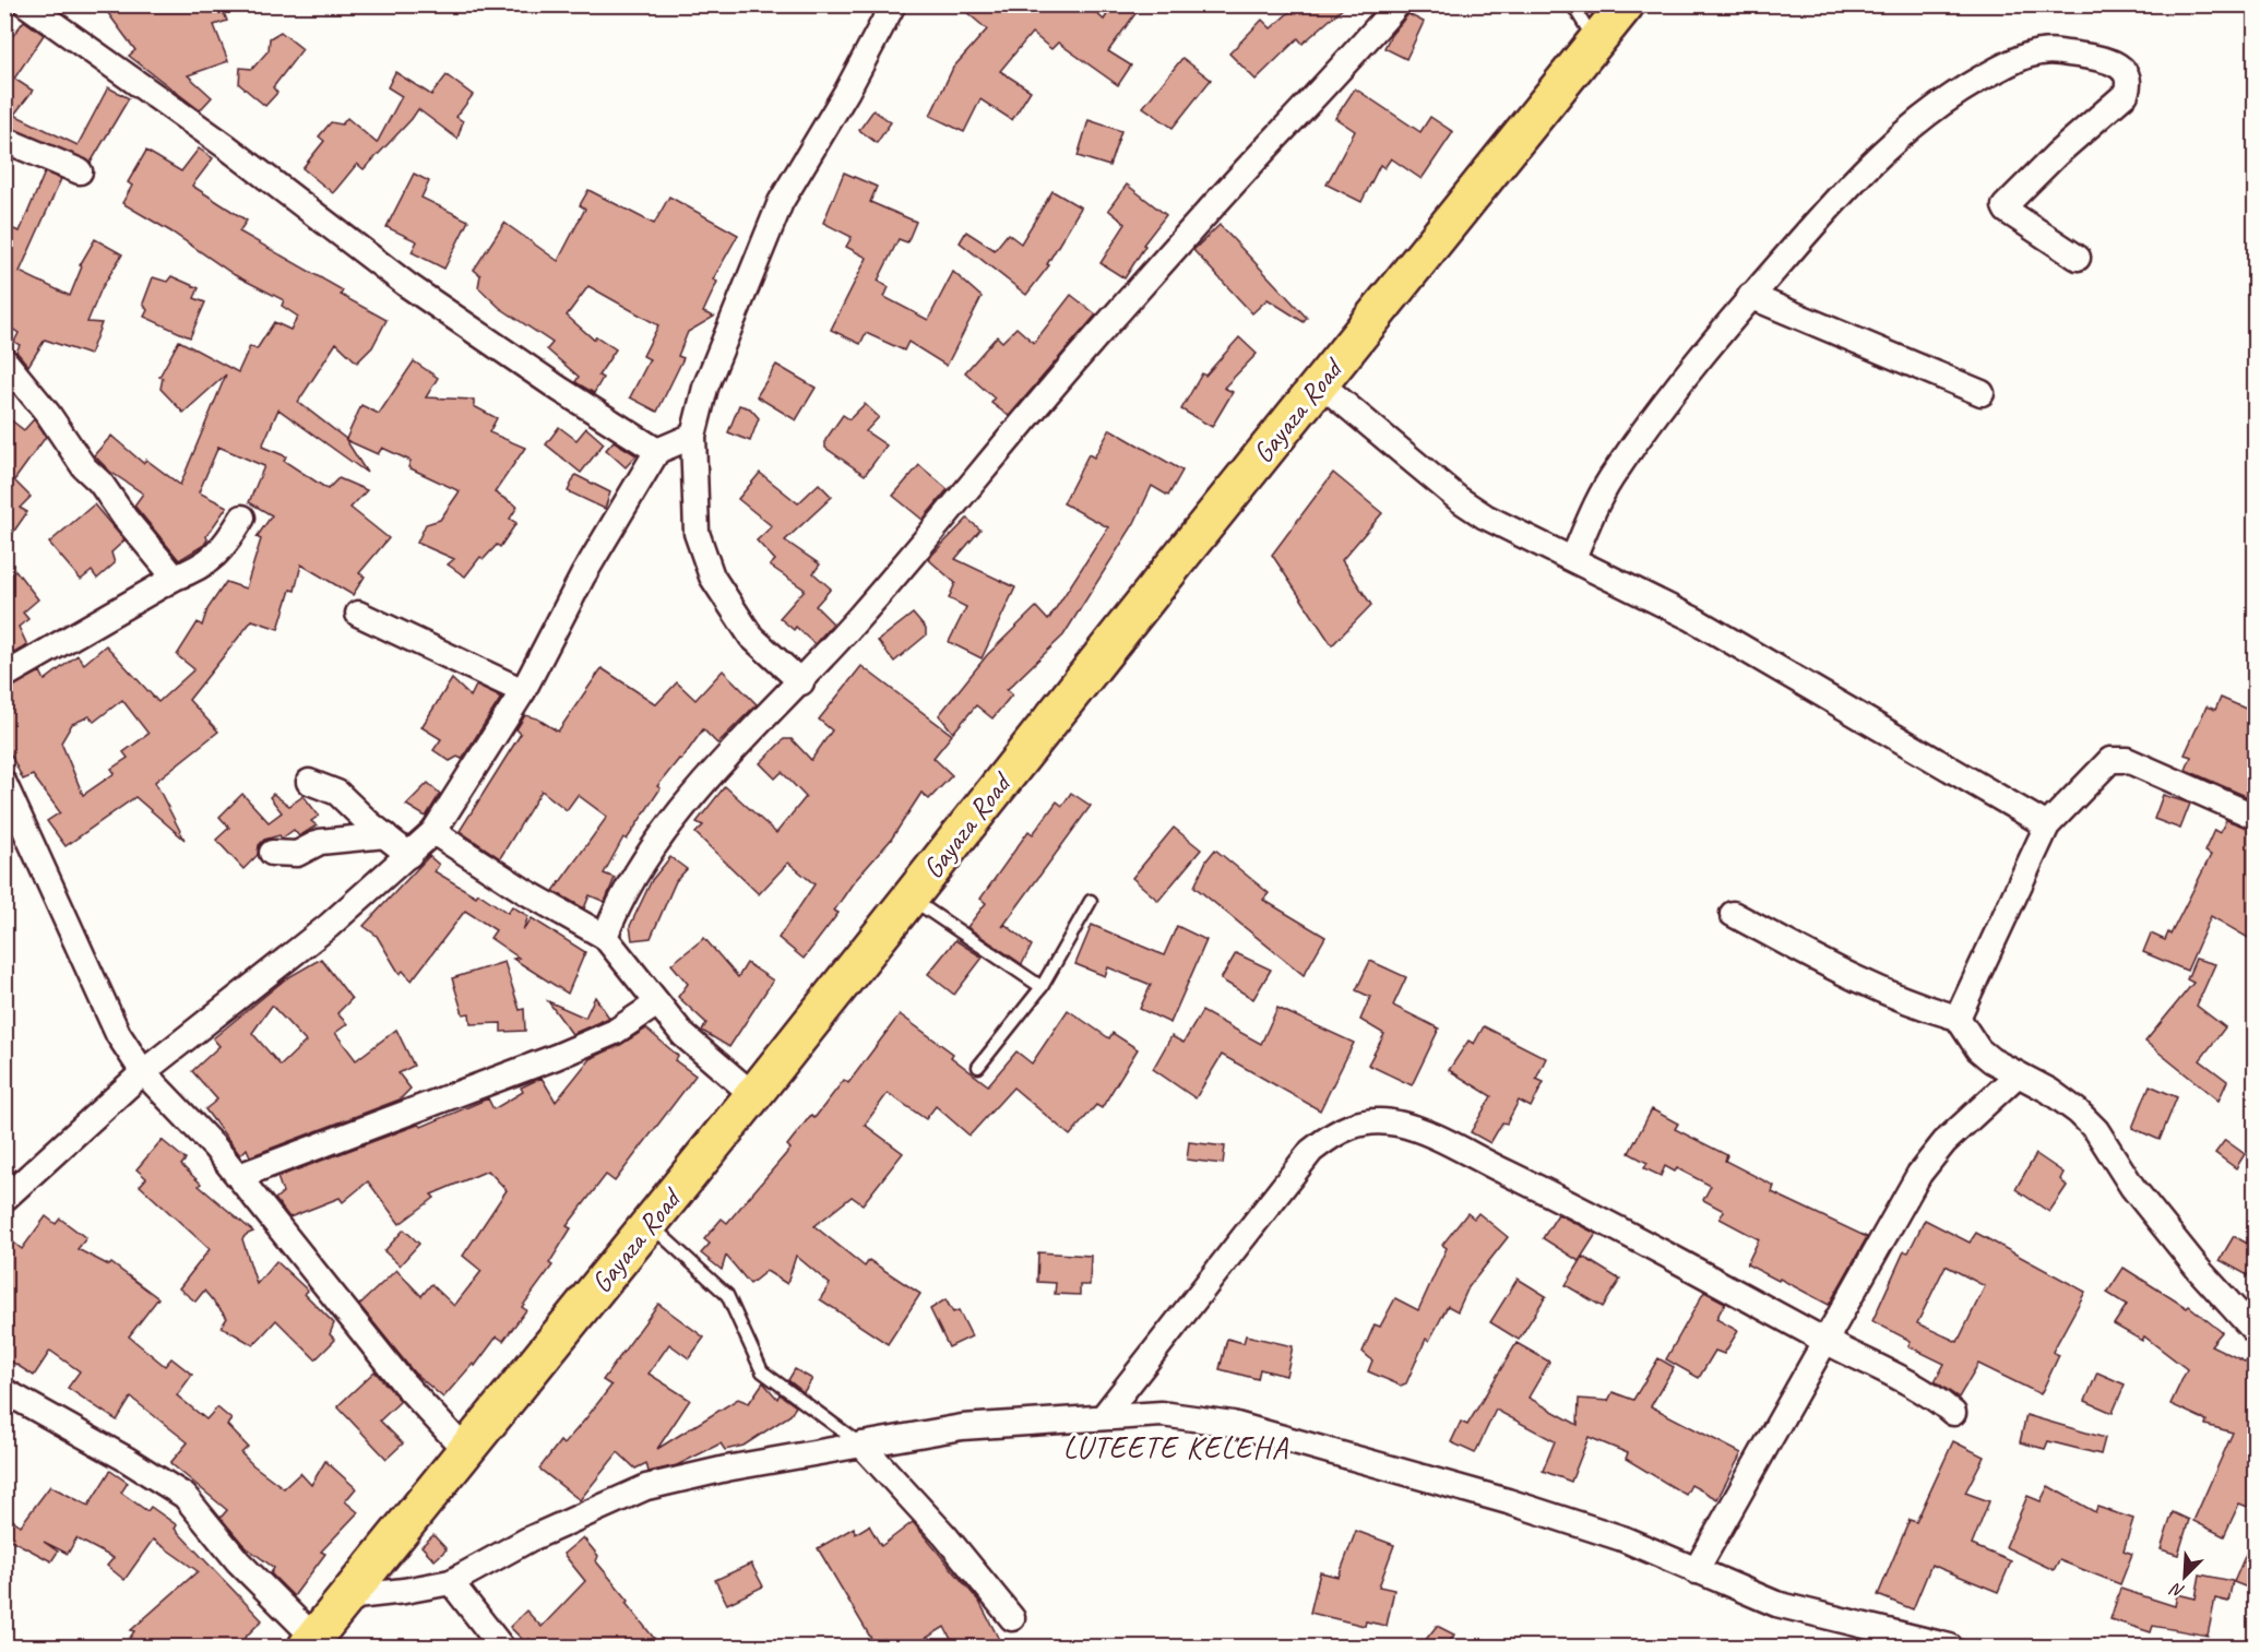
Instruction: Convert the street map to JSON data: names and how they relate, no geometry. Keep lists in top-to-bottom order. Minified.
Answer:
{"streets":{"main road":["Gayaza Road"]},"districts":["LUTEETE KELEHA"],"north":"bottom left"}
